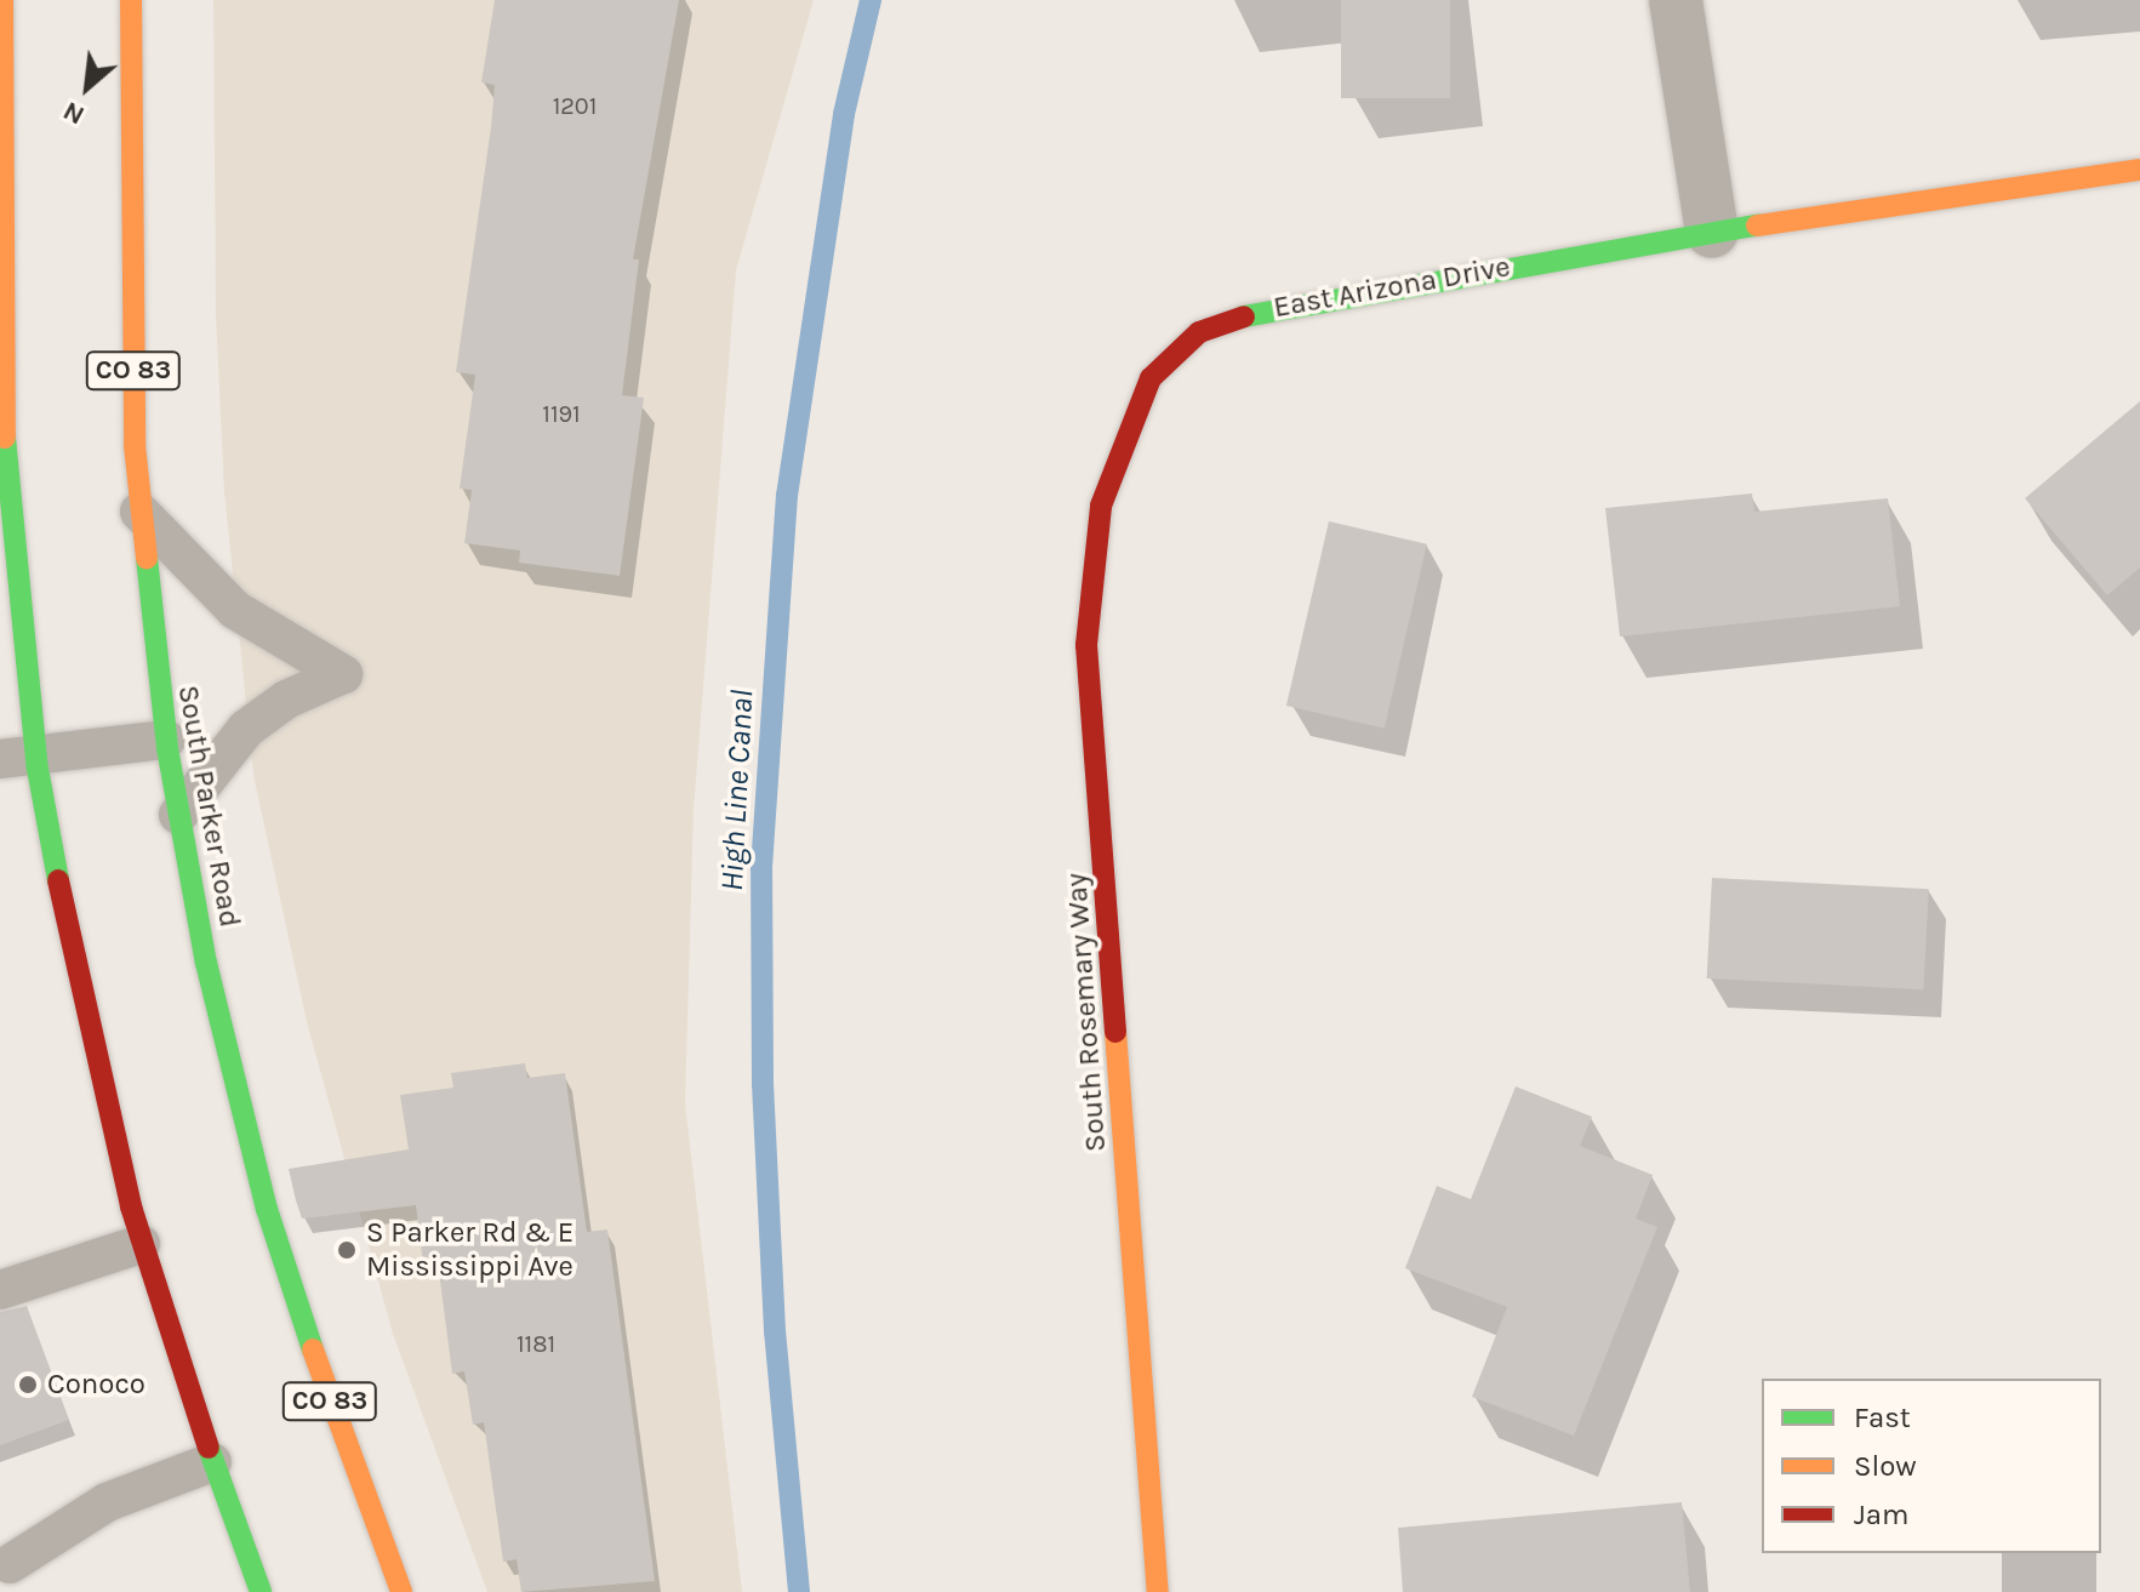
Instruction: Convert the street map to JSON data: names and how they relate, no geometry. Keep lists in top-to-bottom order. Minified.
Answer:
{"streets":{"main road":["East Arizona Drive","CO 83","South Parker Road","South Rosemary Way"]},"crossings":[["East Arizona Drive","South Rosemary Way"]],"water":["High Line Canal"],"places":["S Parker Rd & E Mississippi Ave","Conoco"],"house_numbers":["1201","1191","1181"],"legend":["Fast","Slow","Jam"],"north":"bottom left"}
